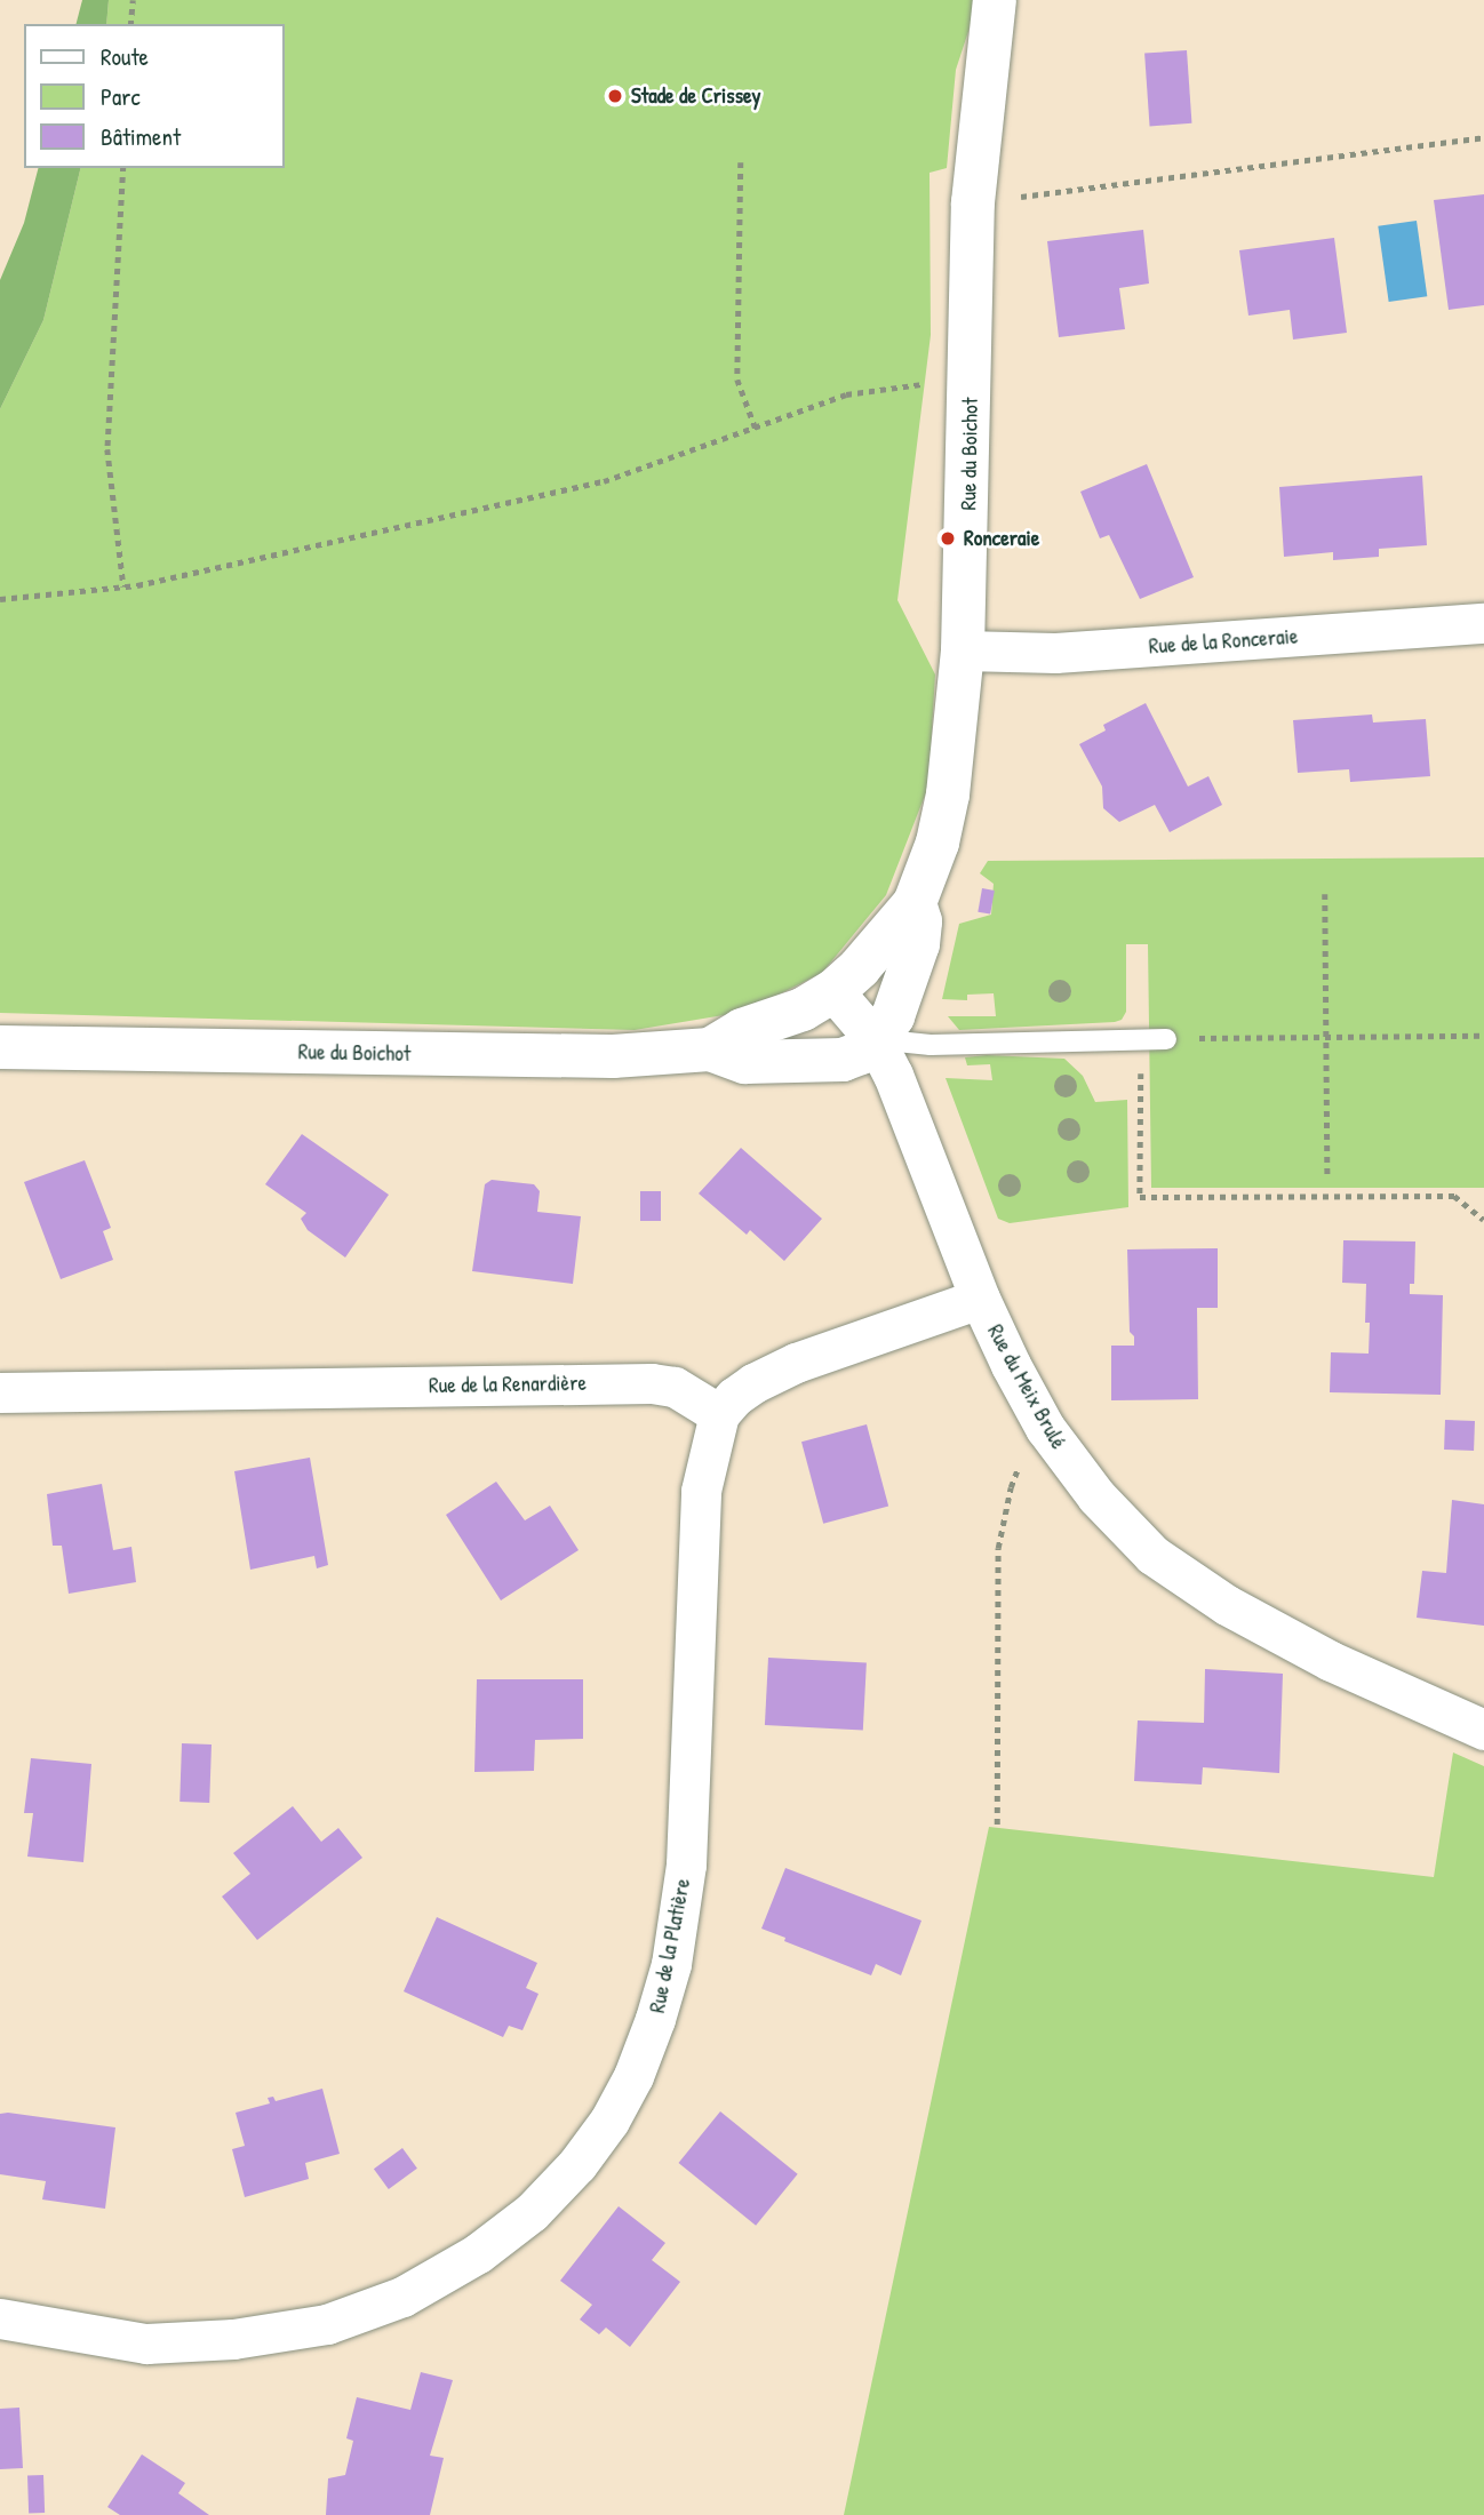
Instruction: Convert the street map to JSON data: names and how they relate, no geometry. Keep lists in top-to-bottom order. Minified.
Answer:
{"streets":{"street":["Rue du Boichot","Rue de la Ronceraie","Rue de la Renardière","Rue du Meix Brulé","Rue de la Platière"]},"crossings":[["Rue du Boichot","Rue de la Ronceraie"],["Rue du Boichot","Rue du Meix Brulé"],["Rue de la Renardière","Rue de la Platière"]],"places":["Stade de Crissey","Ronceraie"],"legend":["Route","Parc","Bâtiment"]}
